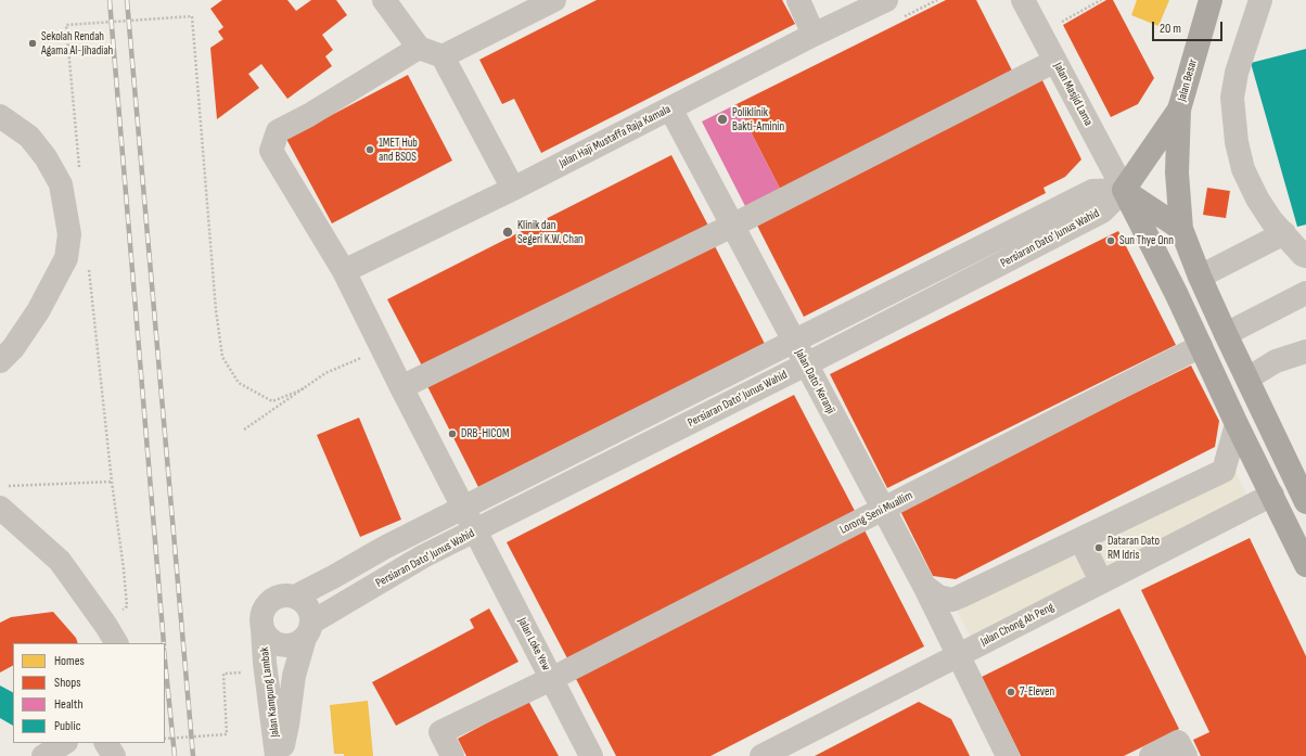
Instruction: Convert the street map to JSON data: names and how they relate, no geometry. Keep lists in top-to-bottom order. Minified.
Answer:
{"streets":{"main road":["Jalan Besar"],"street":["Jalan Masjid Lama","Jalan Haji Mustaffa Raja Kamala","Persiaran Dato' Junus Wahid","Jalan Dato' Keranji","Lorong Seni Muallim","Jalan Chong Ah Peng","Jalan Loke Yew","Jalan Kampung Lambak"]},"crossings":[["Jalan Masjid Lama","Persiaran Dato' Junus Wahid"],["Jalan Haji Mustaffa Raja Kamala","Jalan Dato' Keranji"],["Jalan Haji Mustaffa Raja Kamala","Jalan Loke Yew"],["Persiaran Dato' Junus Wahid","Jalan Dato' Keranji"],["Persiaran Dato' Junus Wahid","Jalan Loke Yew"],["Persiaran Dato' Junus Wahid","Jalan Kampung Lambak"],["Jalan Dato' Keranji","Lorong Seni Muallim"],["Jalan Dato' Keranji","Jalan Chong Ah Peng"],["Lorong Seni Muallim","Jalan Loke Yew"]],"places":["Sekolah Rendah Agama Al-Jihadiah","Poliklinik Bakti-Aminin","1MET Hub and BSOS","Klinik dan Segeri K.W. Chan","Sun Thye Onn","DRB-HICOM","Dataran Dato RM Idris","7-Eleven"],"legend":["Homes","Shops","Health","Public"],"scale_bar":"20 m"}
